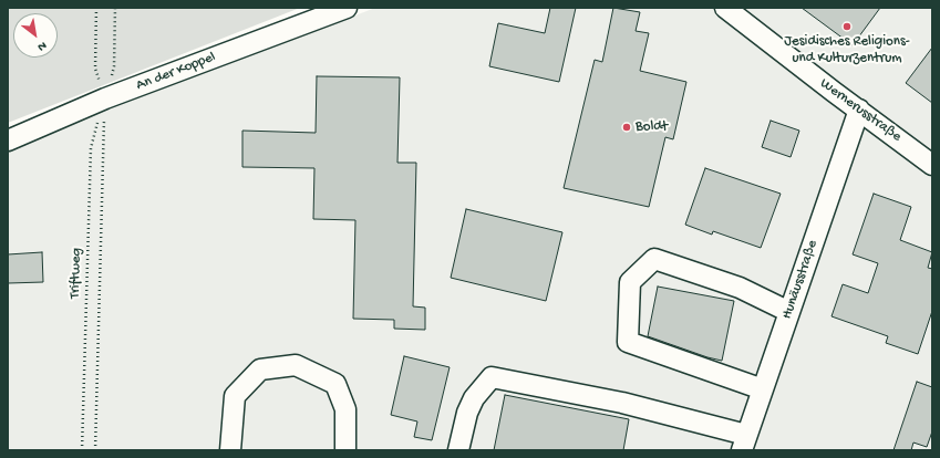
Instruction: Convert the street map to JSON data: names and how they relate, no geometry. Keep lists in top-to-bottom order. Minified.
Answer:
{"streets":{"street":["An der Koppel","Wernerusstraße","Hunäusstraße"],"path":["Triftweg"]},"crossings":[["An der Koppel","Triftweg"],["Wernerusstraße","Hunäusstraße"]],"places":["Jesidisches Religions- und Kulturzentrum","Boldt"],"north":"bottom right"}
